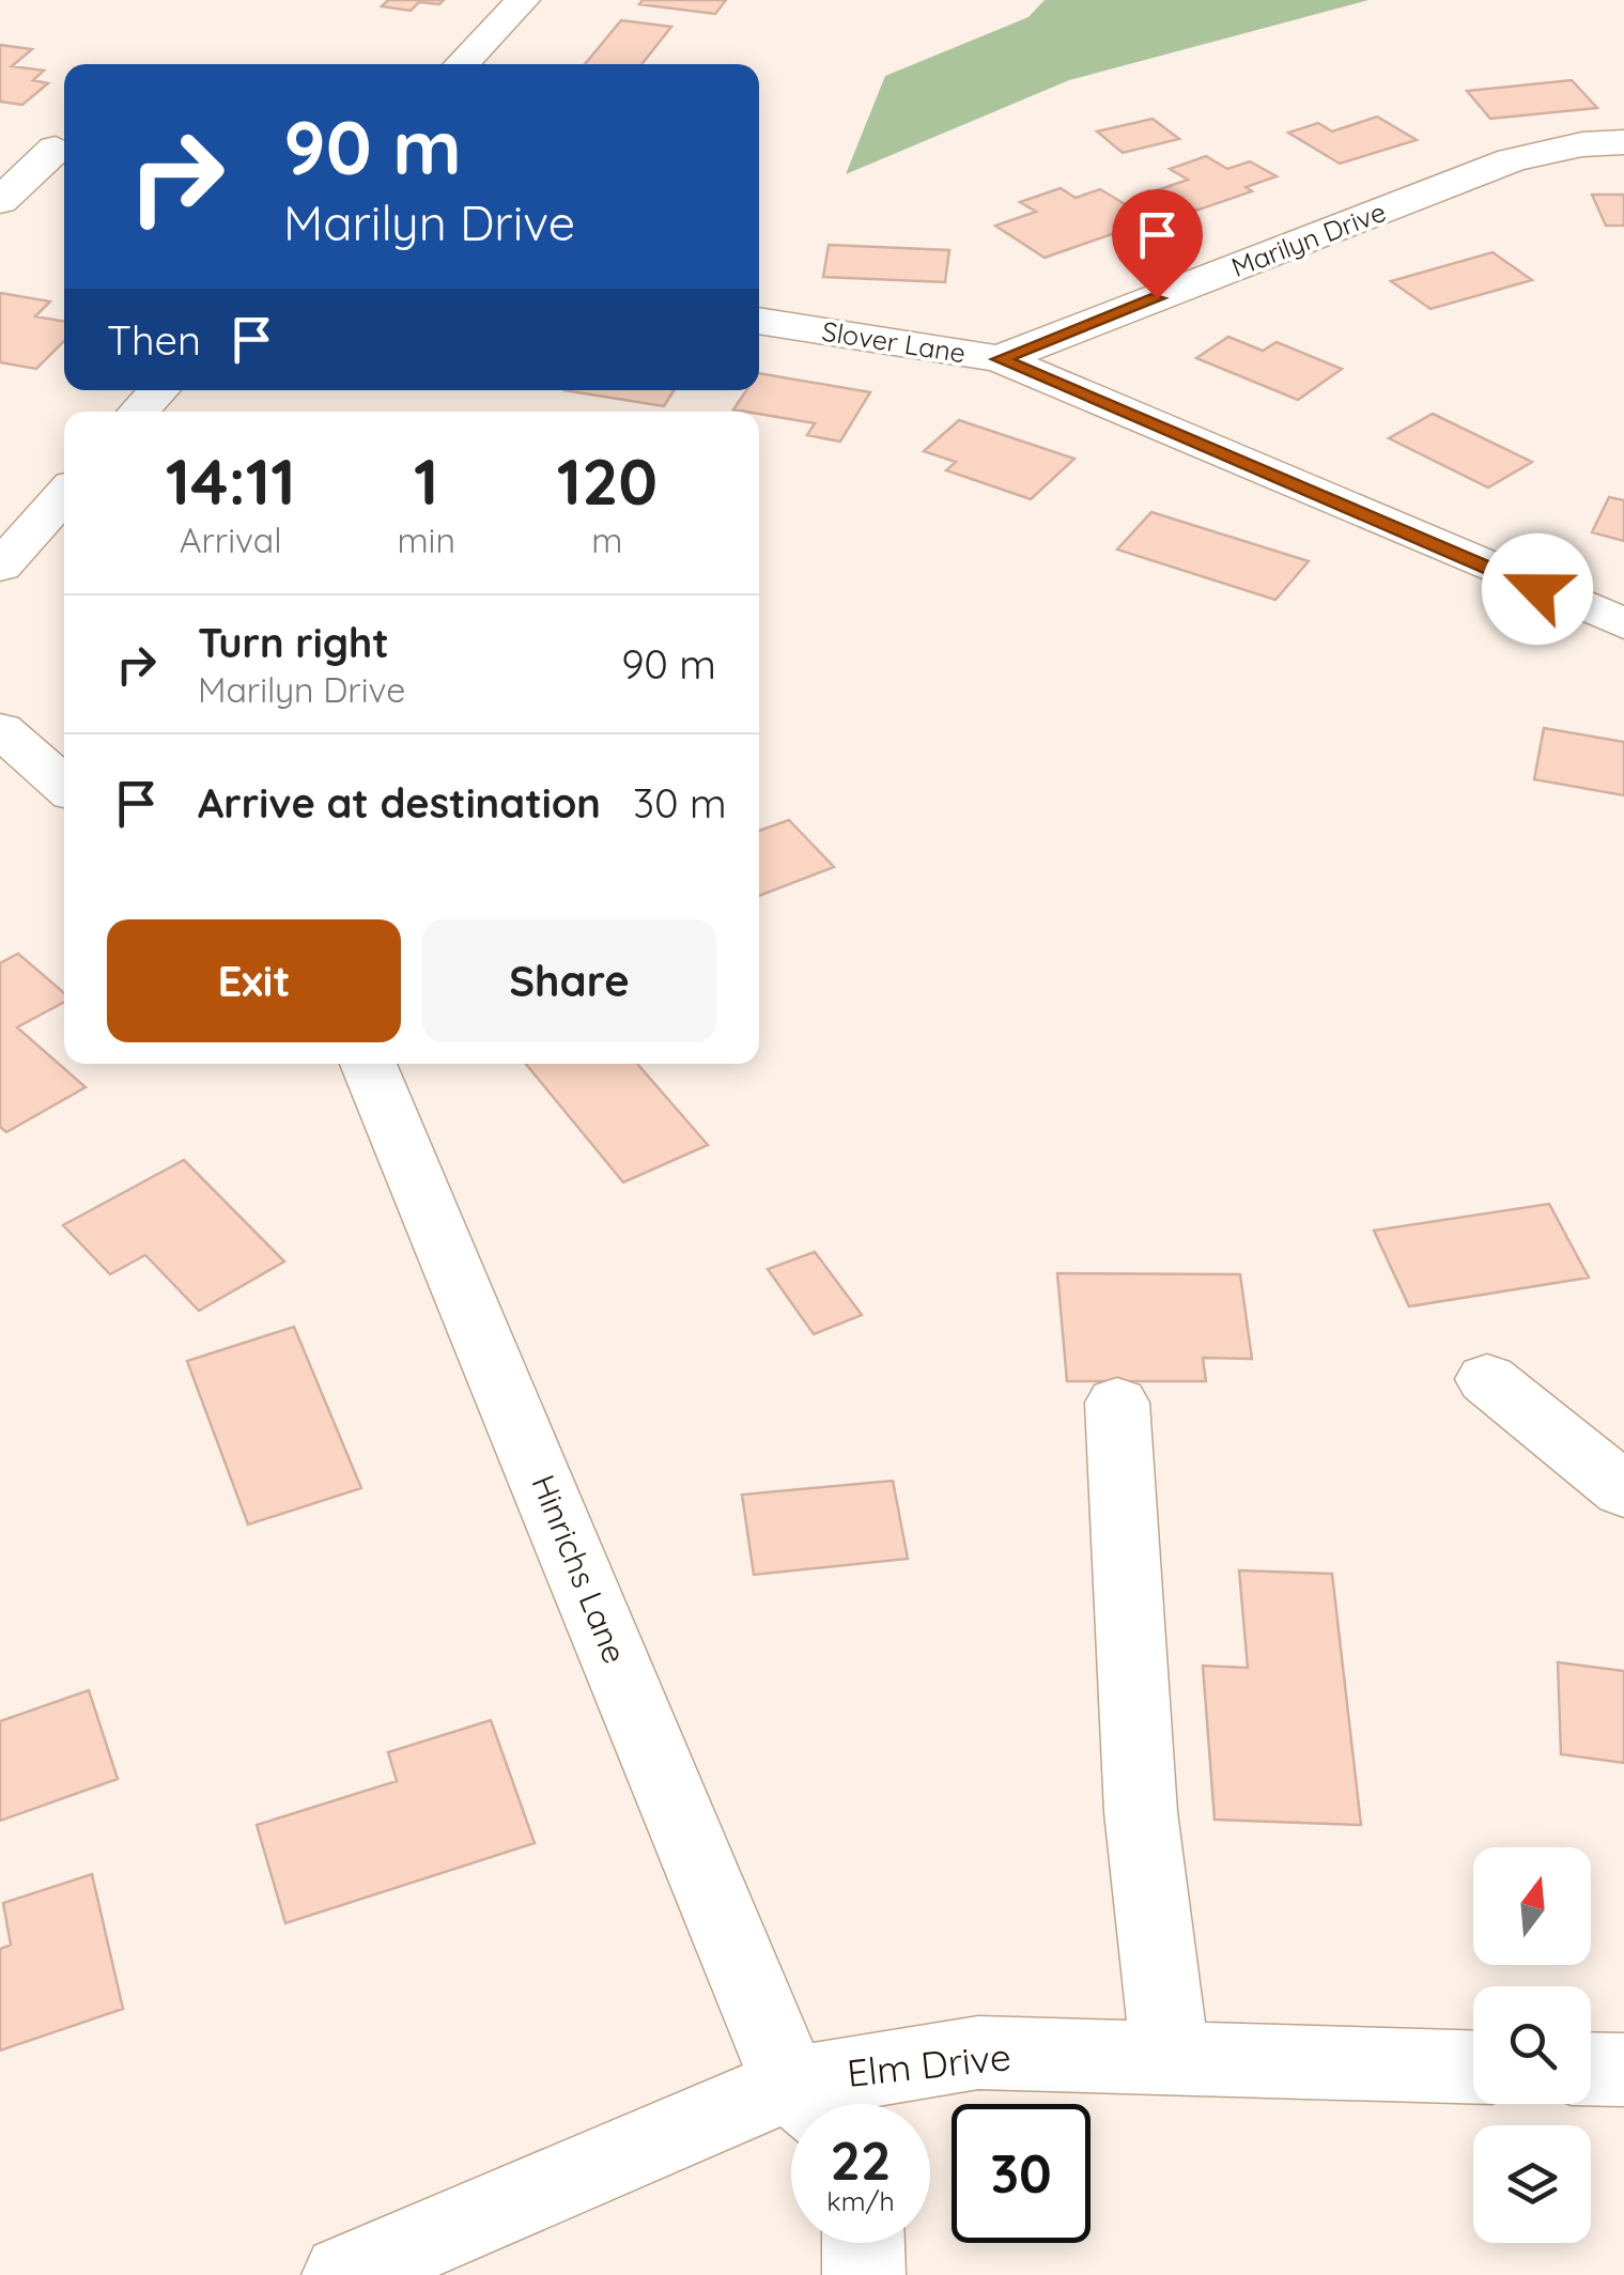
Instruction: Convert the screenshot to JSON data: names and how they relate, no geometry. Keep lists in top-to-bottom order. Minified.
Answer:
{"streets":{"street":["Marilyn Drive","Slover Lane","Hinrichs Lane","Elm Drive"]},"crossings":[["Marilyn Drive","Slover Lane"]],"north":"top","page":{"turn":["90 m","Marilyn Drive"],"then":"Then","eta":["14:11","Arrival","1","min","120","m"],"list":[{"name":"Turn right","note":"Marilyn Drive","value":"90 m"},{"name":"Arrive at destination","value":"30 m"}],"buttons":["Exit","Share"],"speed":"22 km/h","limit":"30"}}
